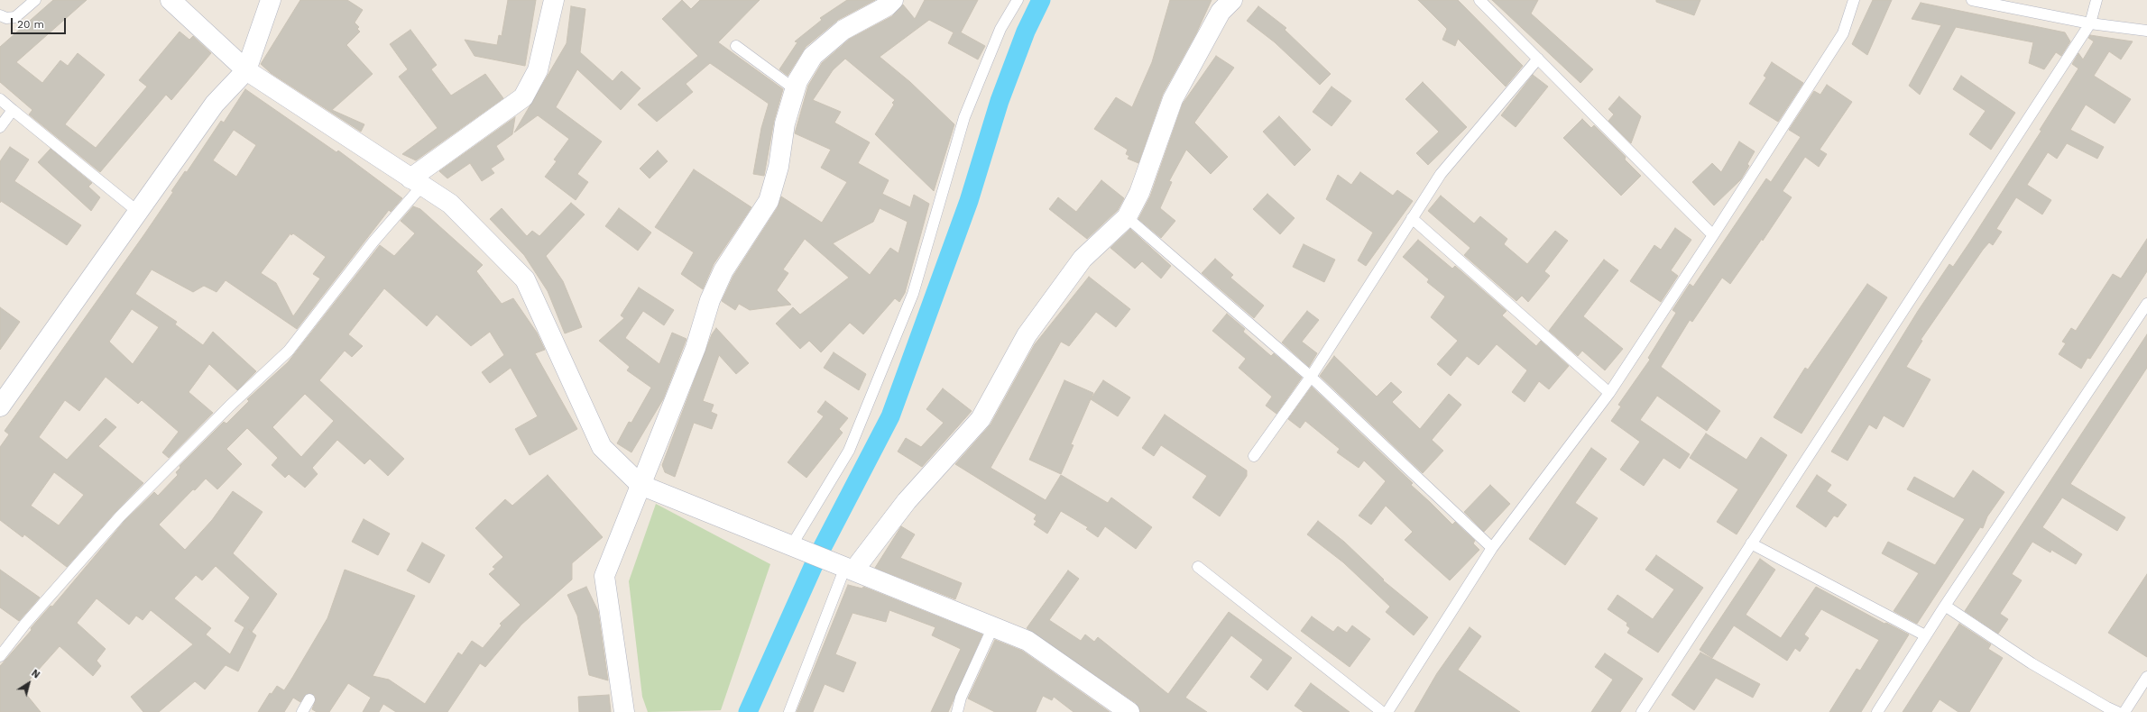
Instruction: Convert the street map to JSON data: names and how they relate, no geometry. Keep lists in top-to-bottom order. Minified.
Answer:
{"scale_bar":"20 m","north":"top right"}
